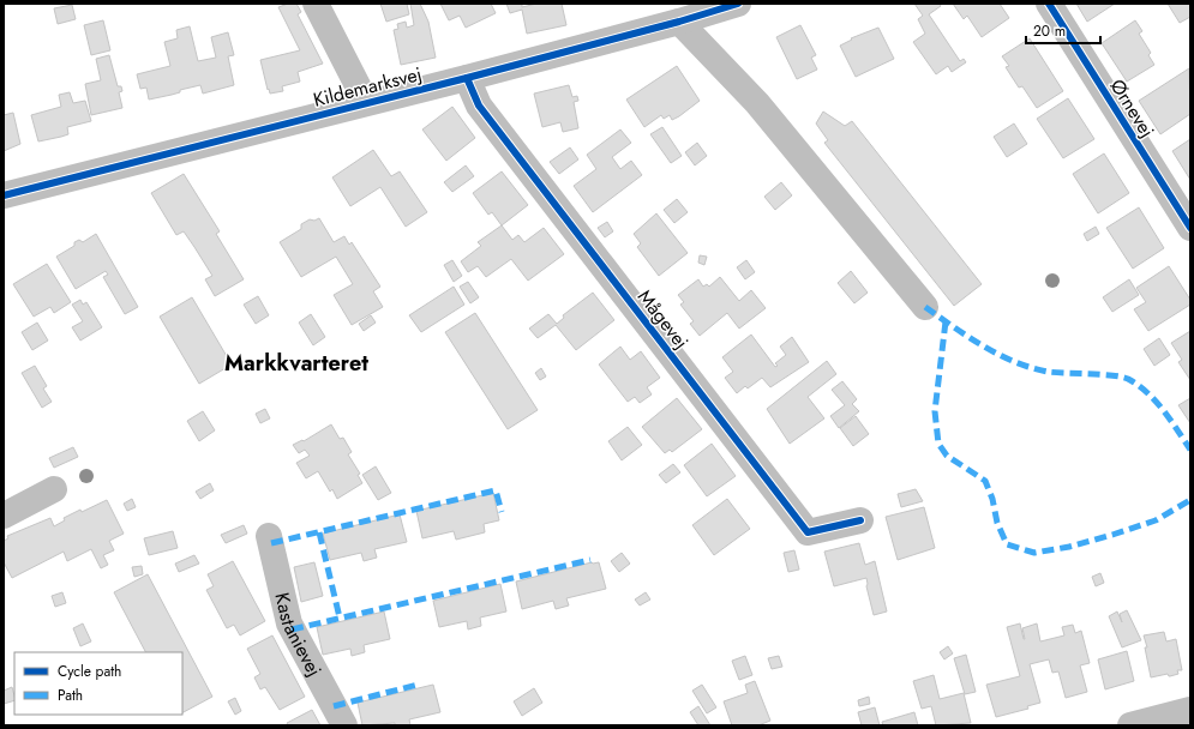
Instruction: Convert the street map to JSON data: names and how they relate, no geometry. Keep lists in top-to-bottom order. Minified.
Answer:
{"streets":{"street":["Kildemarksvej","Ørnevej","Mågevej","Kastanievej"]},"crossings":[["Kildemarksvej","Mågevej"]],"districts":["Markkvarteret"],"legend":["Cycle path","Path"],"scale_bar":"20 m"}
